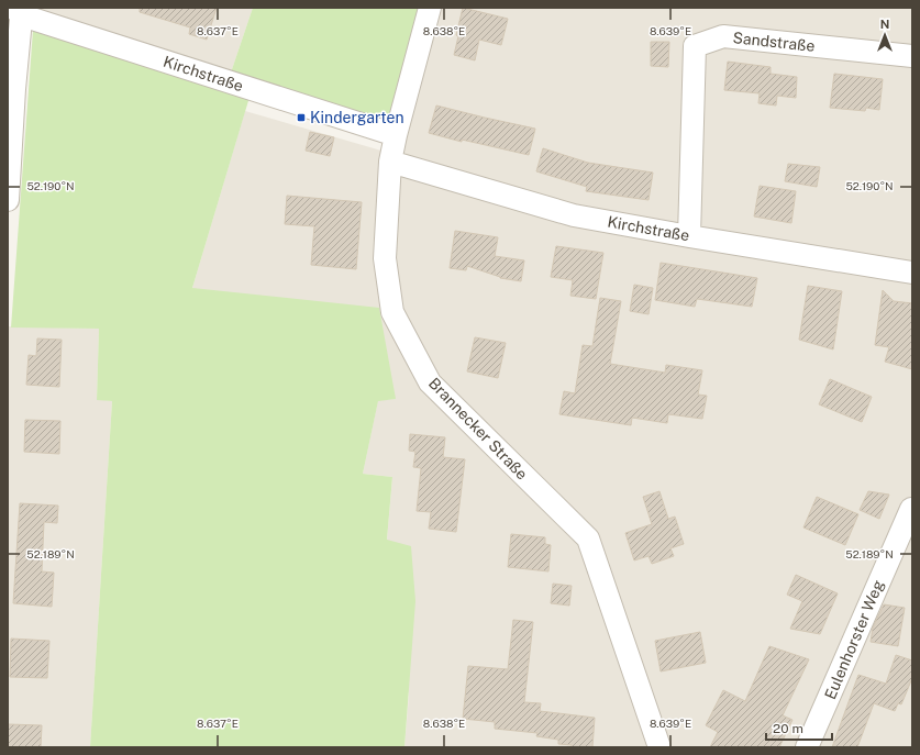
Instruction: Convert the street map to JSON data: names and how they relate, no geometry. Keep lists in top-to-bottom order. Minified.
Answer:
{"streets":{"street":["Sandstraße","Kirchstraße","Brannecker Straße","Eulenhorster Weg"]},"crossings":[["Sandstraße","Kirchstraße"],["Kirchstraße","Brannecker Straße"]],"places":{"transit":["Kindergarten"]},"scale_bar":"20 m","north":"top","coordinates":["8.637°E","8.638°E","8.639°E","52.190°N","52.189°N"]}
